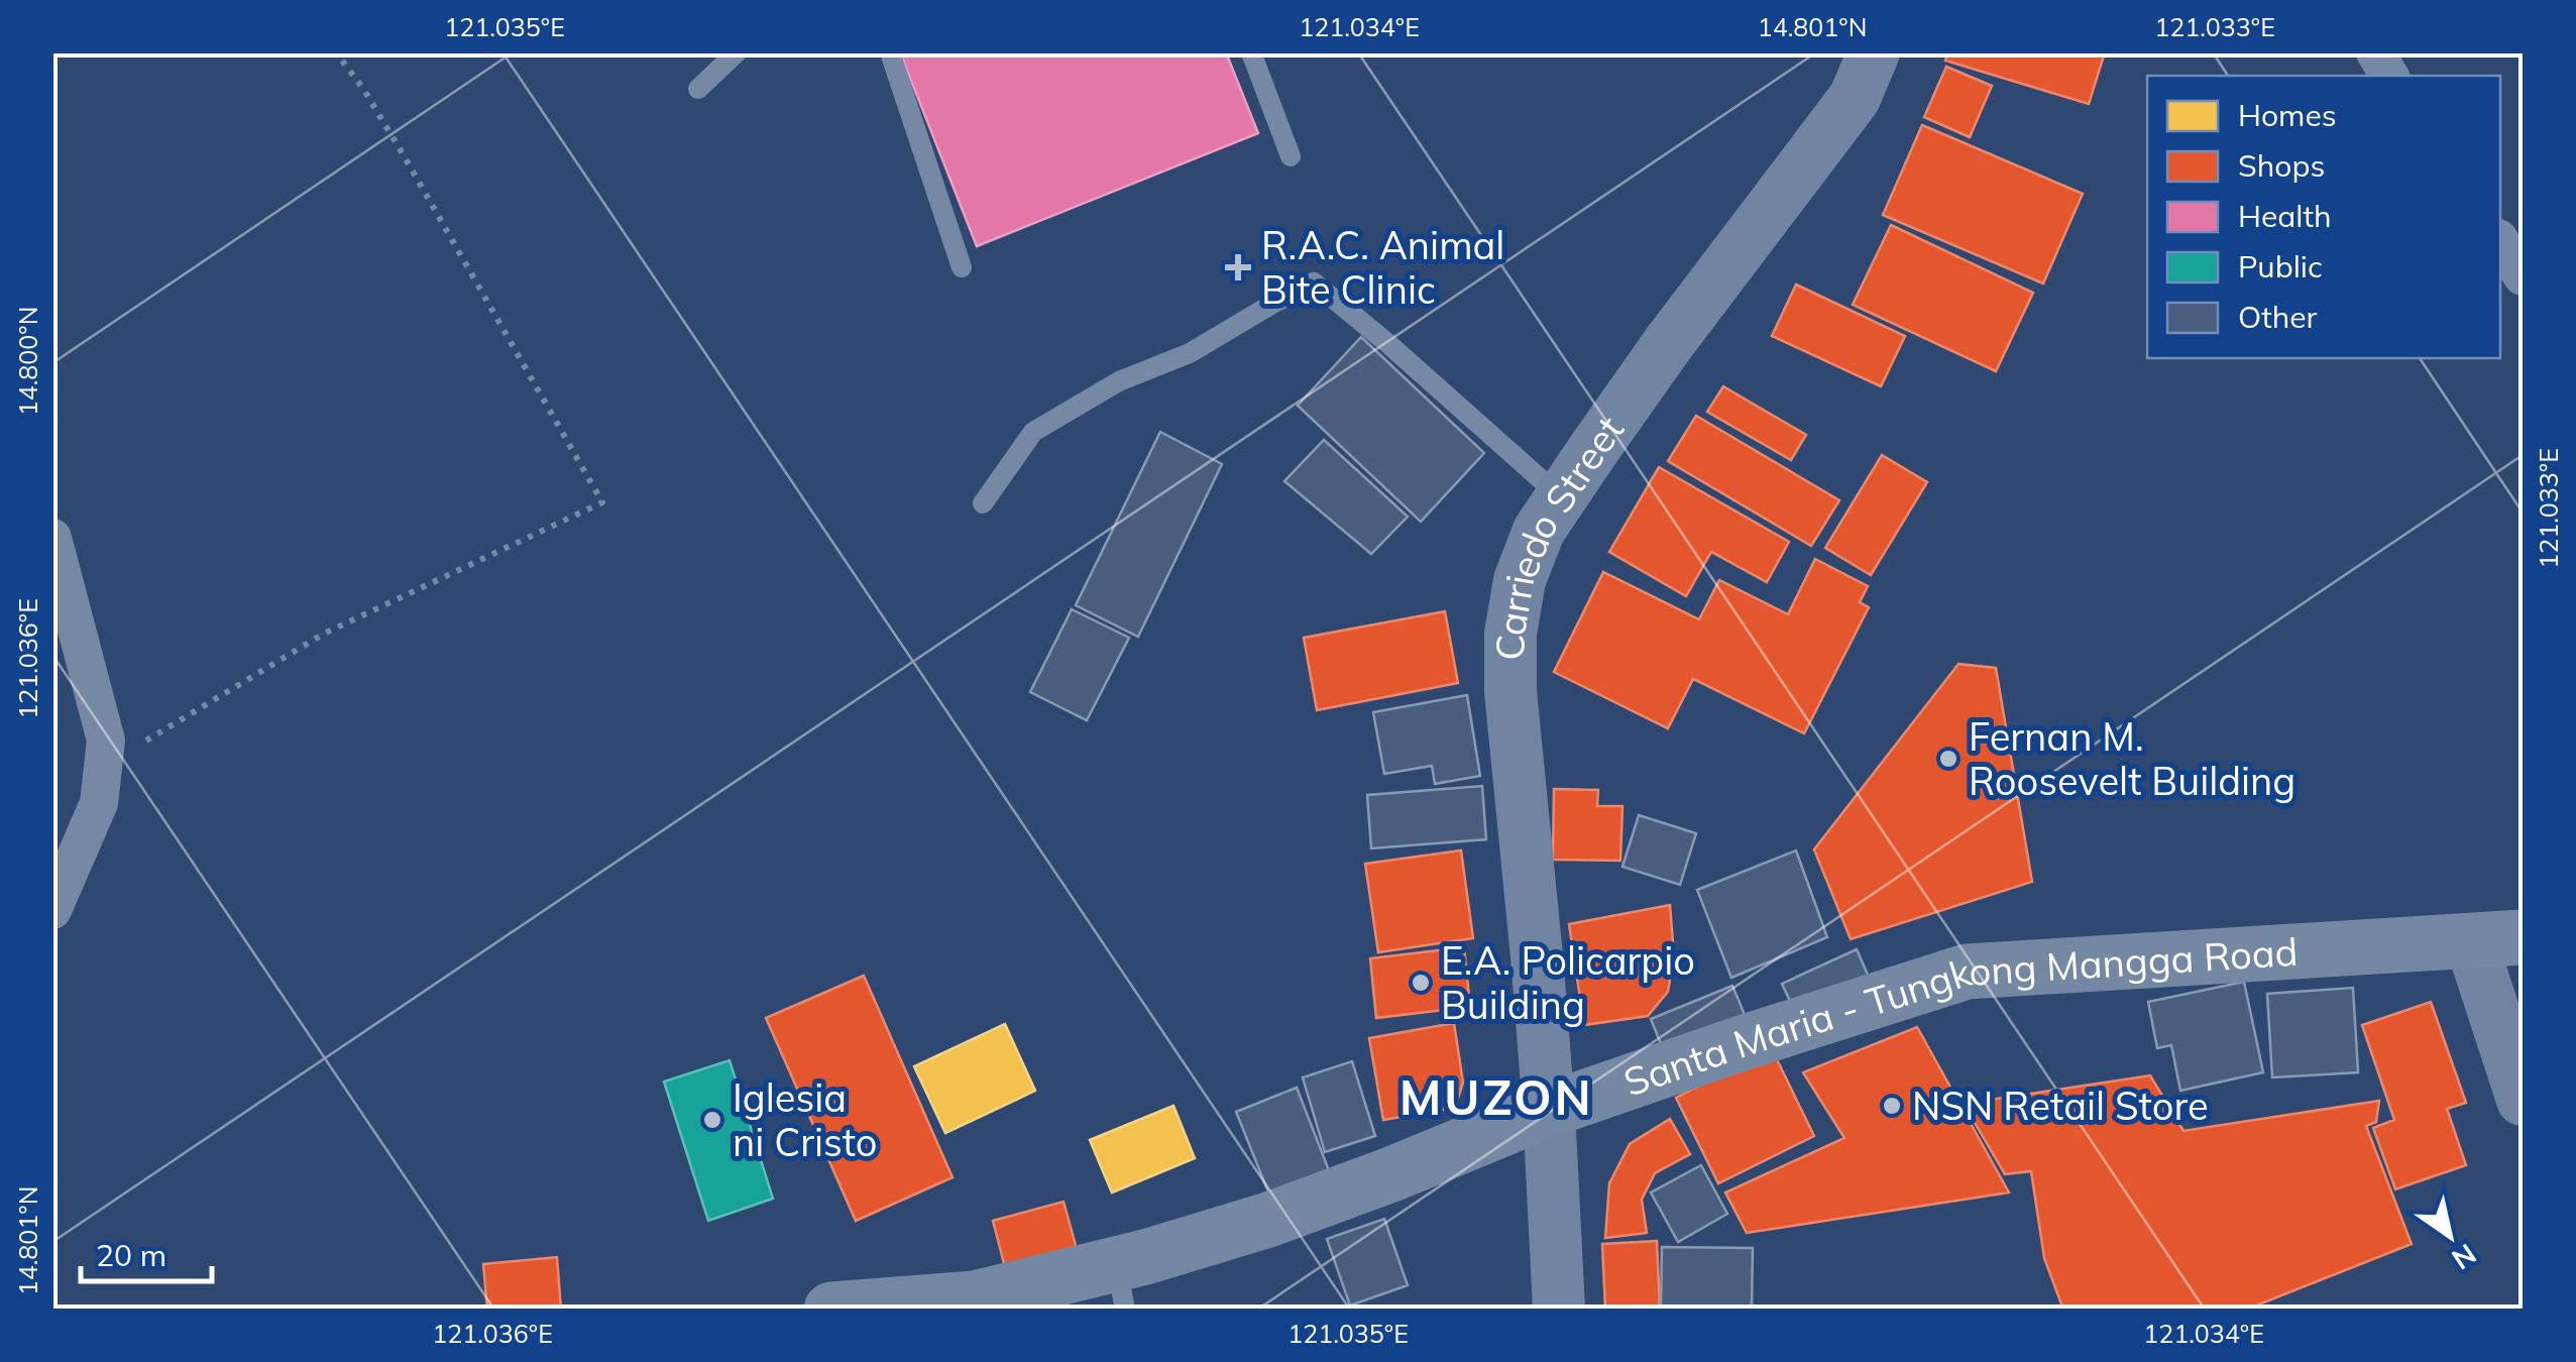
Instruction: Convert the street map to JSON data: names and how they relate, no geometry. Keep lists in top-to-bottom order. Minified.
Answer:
{"streets":{"main road":["Carriedo Street","Santa Maria - Tungkong Mangga Road"]},"crossings":[["Carriedo Street","Santa Maria - Tungkong Mangga Road"]],"districts":["MUZON"],"places":{"health":["R.A.C. Animal Bite Clinic"],"other":["Fernan M. Roosevelt Building","E.A. Policarpio Building","NSN Retail Store","Iglesia ni Cristo"]},"legend":["Homes","Shops","Health","Public","Other"],"scale_bar":"20 m","north":"bottom right","coordinates":["121.035°E","121.034°E","14.801°N","121.033°E","14.800°N","121.036°E"]}
